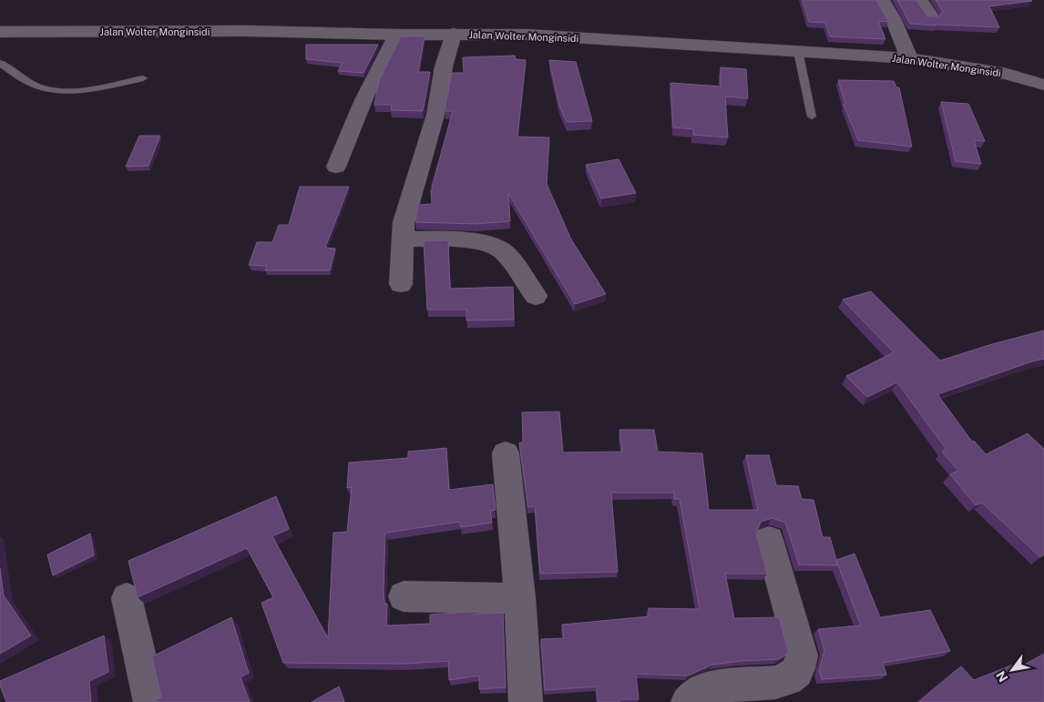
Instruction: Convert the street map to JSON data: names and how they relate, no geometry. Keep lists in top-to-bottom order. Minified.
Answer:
{"streets":{"street":["Jalan Wolter Monginsidi"]},"north":"bottom left"}
